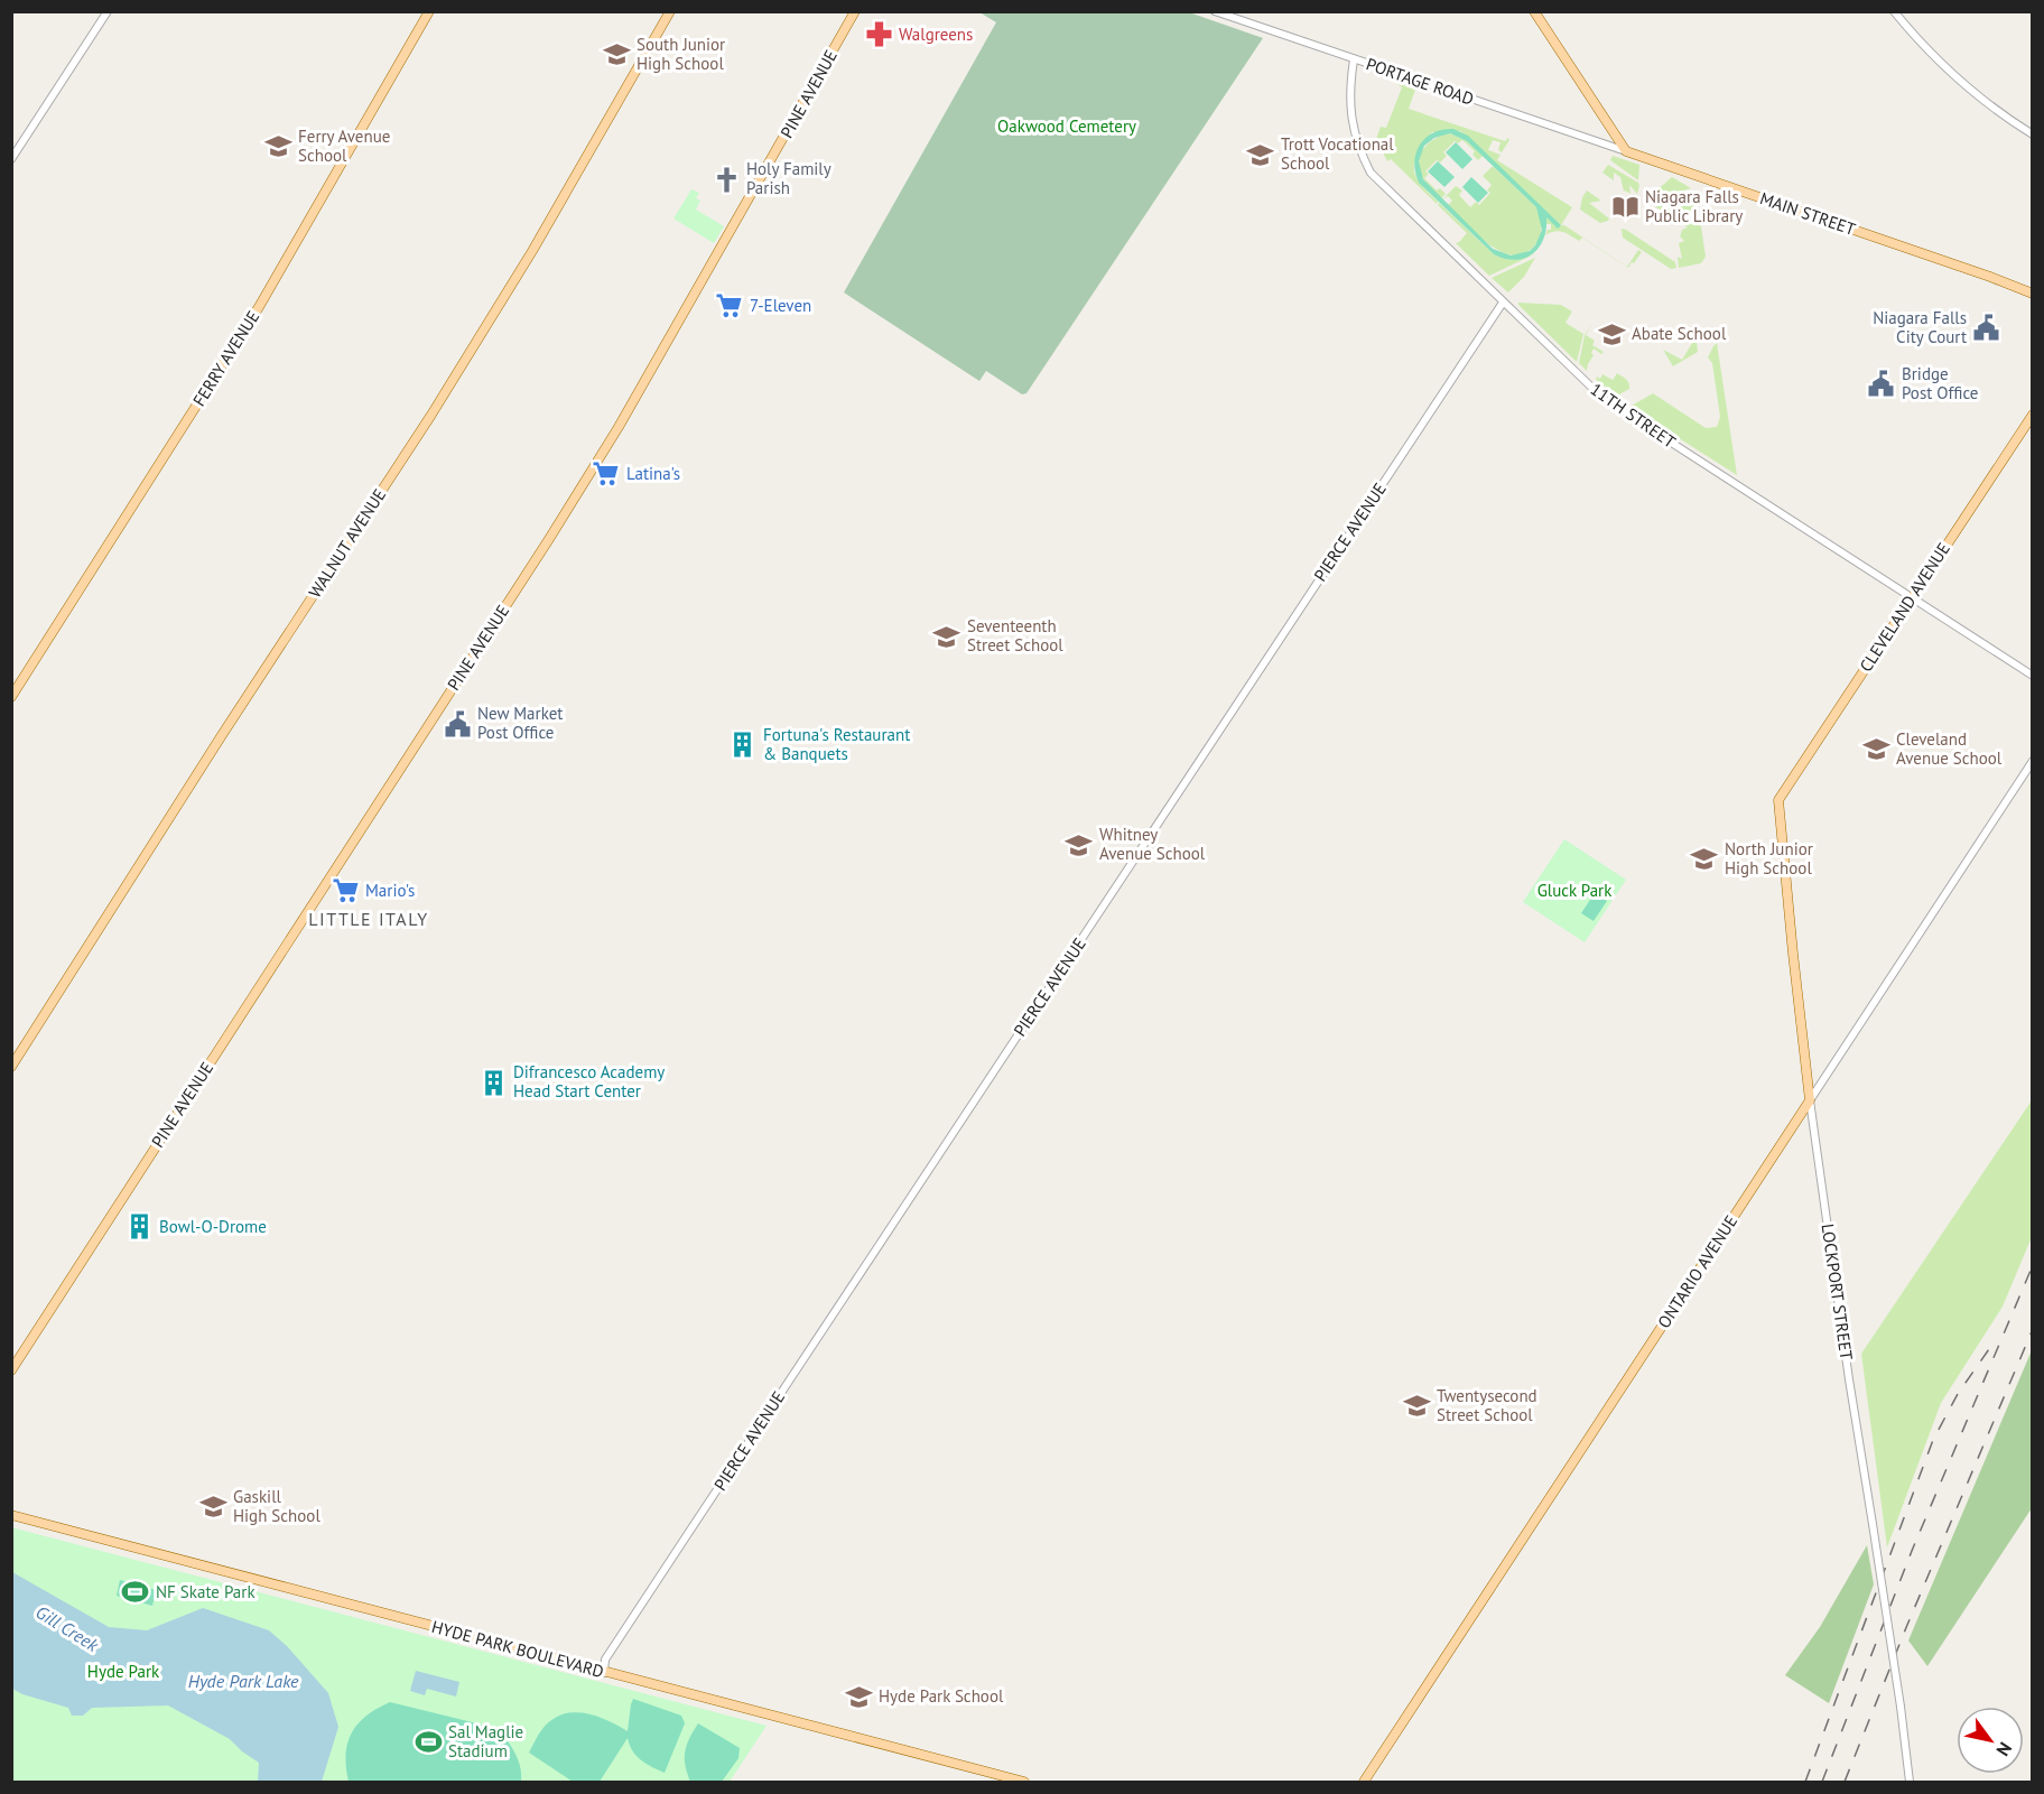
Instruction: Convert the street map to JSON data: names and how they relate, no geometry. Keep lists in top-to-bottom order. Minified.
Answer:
{"streets":{"main road":["PINE AVENUE","MAIN STREET","FERRY AVENUE","WALNUT AVENUE","CLEVELAND AVENUE","ONTARIO AVENUE","LOCKPORT STREET","HYDE PARK BOULEVARD"],"street":["PORTAGE ROAD","11TH STREET","PIERCE AVENUE"]},"crossings":[["PORTAGE ROAD","MAIN STREET"],["PORTAGE ROAD","11TH STREET"],["11TH STREET","PIERCE AVENUE"],["11TH STREET","CLEVELAND AVENUE"],["PIERCE AVENUE","HYDE PARK BOULEVARD"],["CLEVELAND AVENUE","LOCKPORT STREET"],["ONTARIO AVENUE","LOCKPORT STREET"]],"districts":["LITTLE ITALY"],"water":["Gill Creek","Hyde Park Lake"],"parks":["Oakwood Cemetery","Gluck Park","Hyde Park"],"places":{"pharmacy":["Walgreens"],"school or university":["South Junior High School","Ferry Avenue School","Trott Vocational School","Abate School","Seventeenth Street School","Cleveland Avenue School","Whitney Avenue School","North Junior High School","Twentysecond Street School","Gaskill High School","Hyde Park School"],"church":["Holy Family Parish"],"library":["Niagara Falls Public Library"],"supermarket":["7-Eleven","Latina's","Mario's"],"public building":["Niagara Falls City Court","Bridge Post Office","New Market Post Office"],"building":["Fortuna's Restaurant & Banquets","Difrancesco Academy Head Start Center","Bowl-O-Drome"],"sports":["NF Skate Park","Sal Maglie Stadium"]},"north":"bottom right"}
